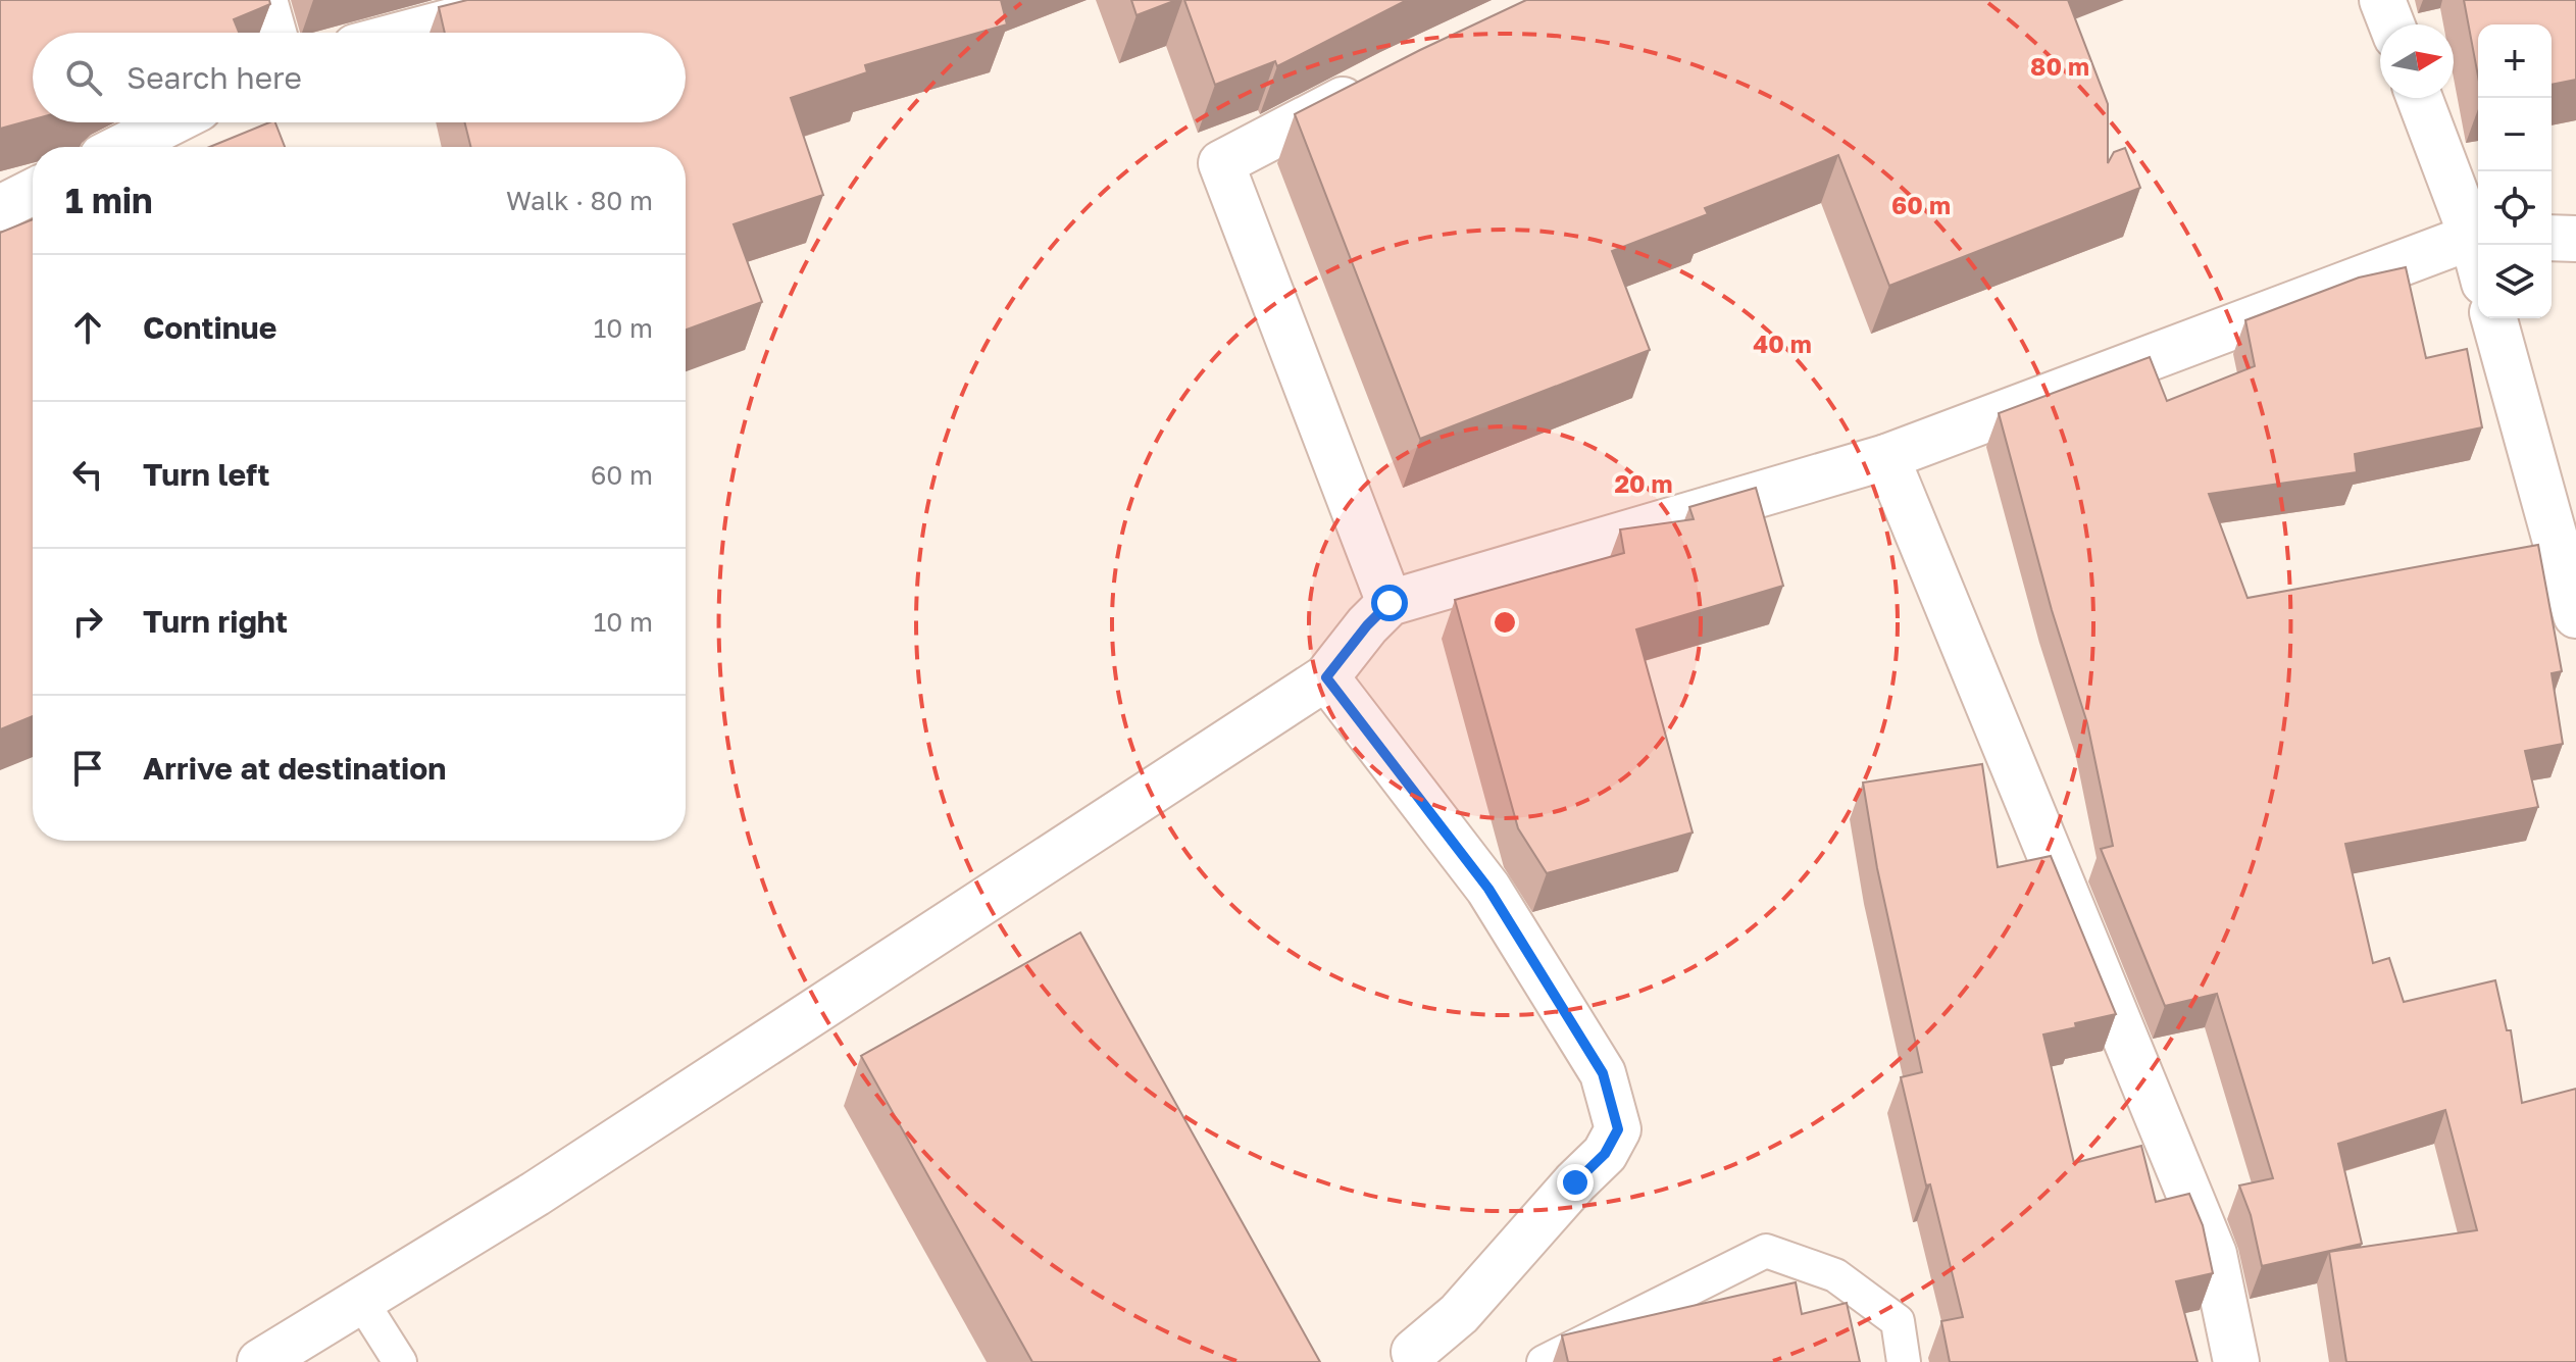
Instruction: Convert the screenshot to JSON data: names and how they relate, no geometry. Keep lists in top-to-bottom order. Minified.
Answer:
{"north":"right","page":{"map_buttons":["+","−"],"search":"Search here","heading":["1 min","Walk · 80 m"],"list":[["Continue","10 m"],["Turn left","60 m"],["Turn right","10 m"],"Arrive at destination"]},"rings":["80 m","60 m","40 m","20 m"]}
